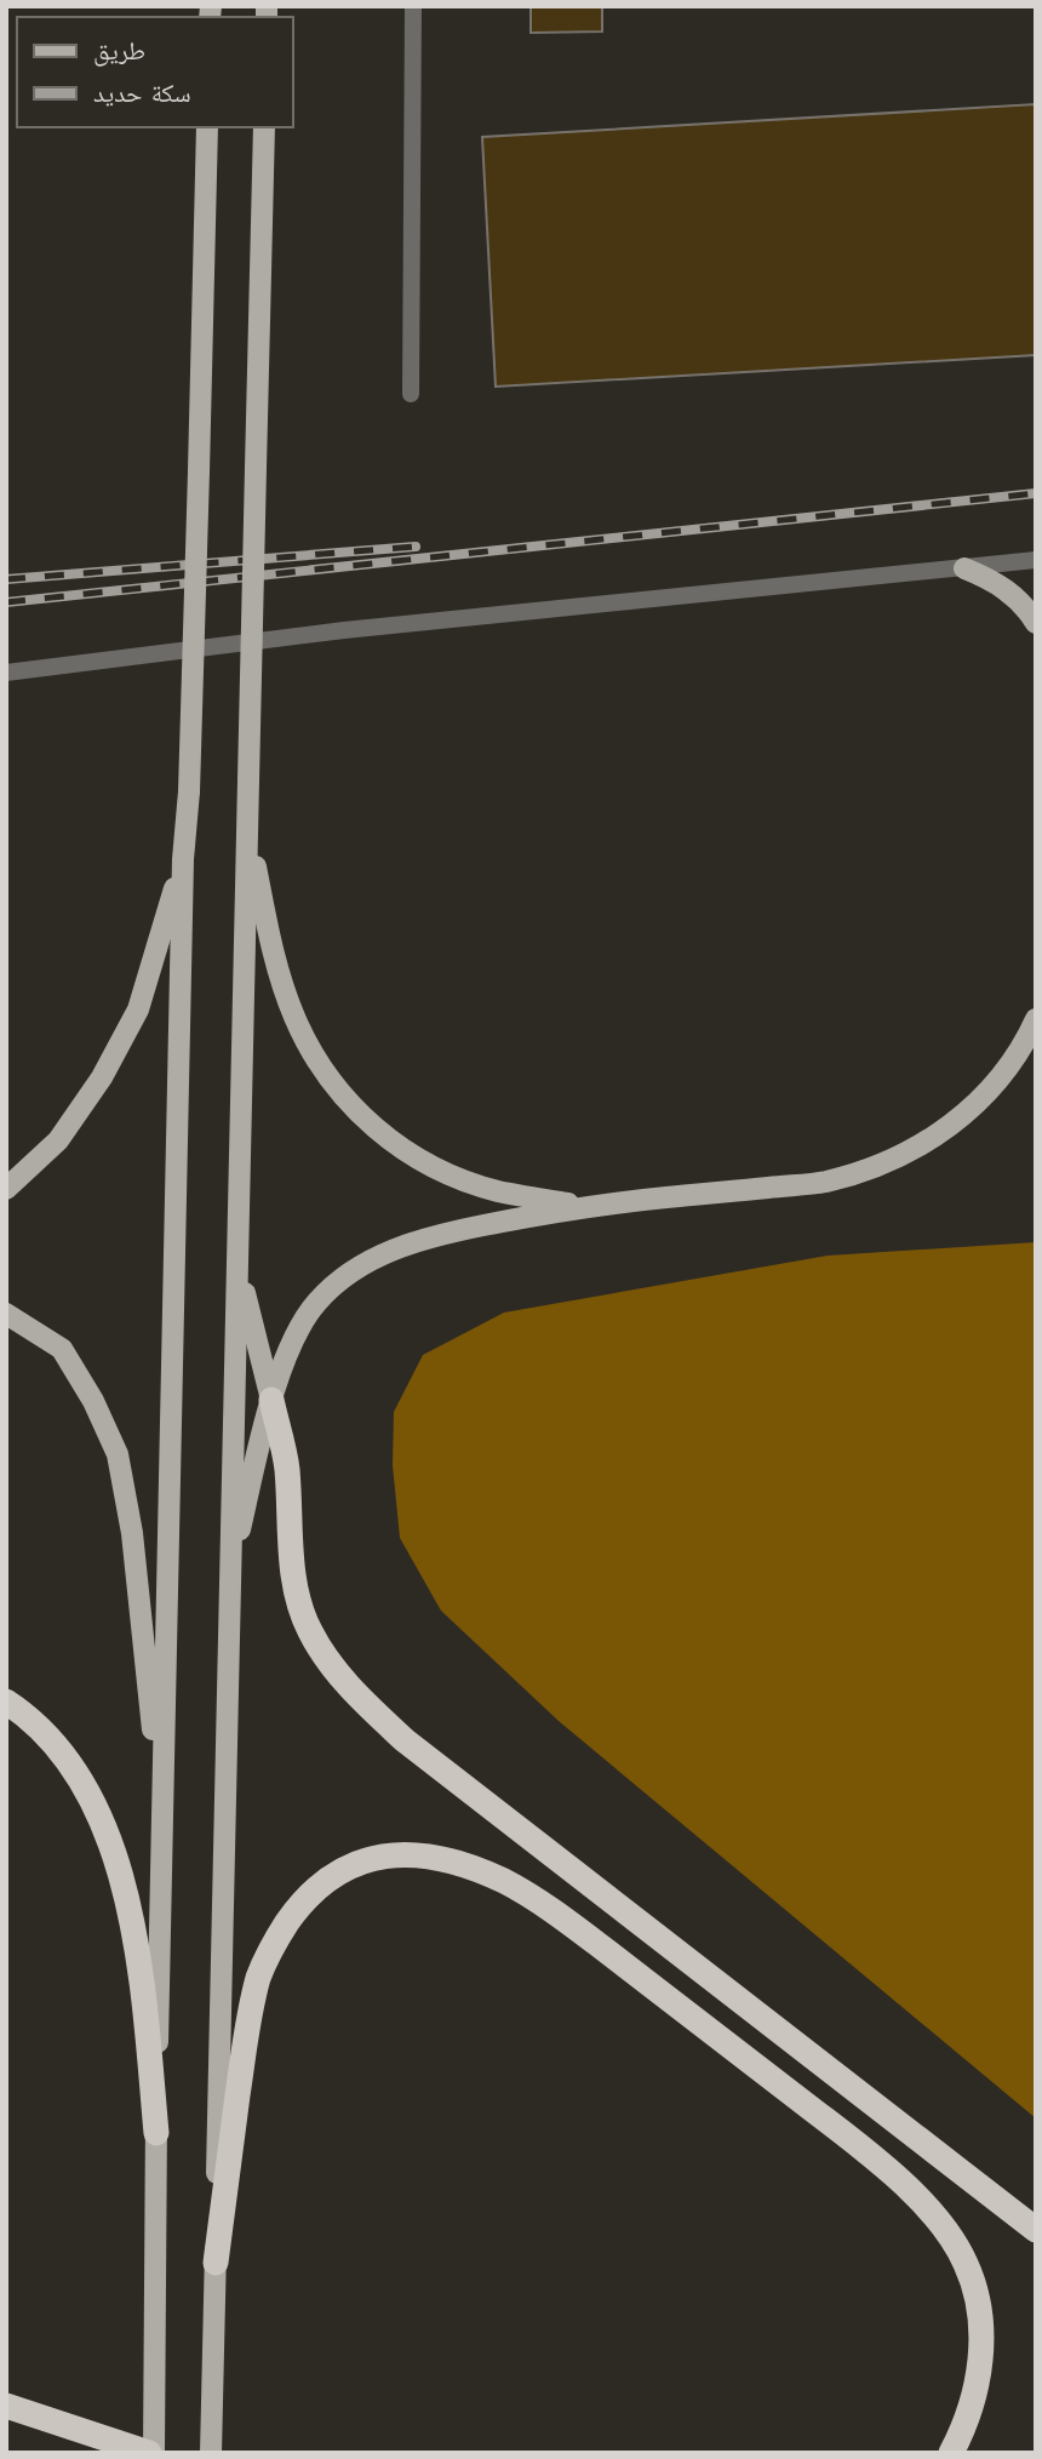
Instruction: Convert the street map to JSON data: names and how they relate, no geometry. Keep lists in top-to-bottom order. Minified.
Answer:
{"legend":["طريق","سكة حديد"]}
